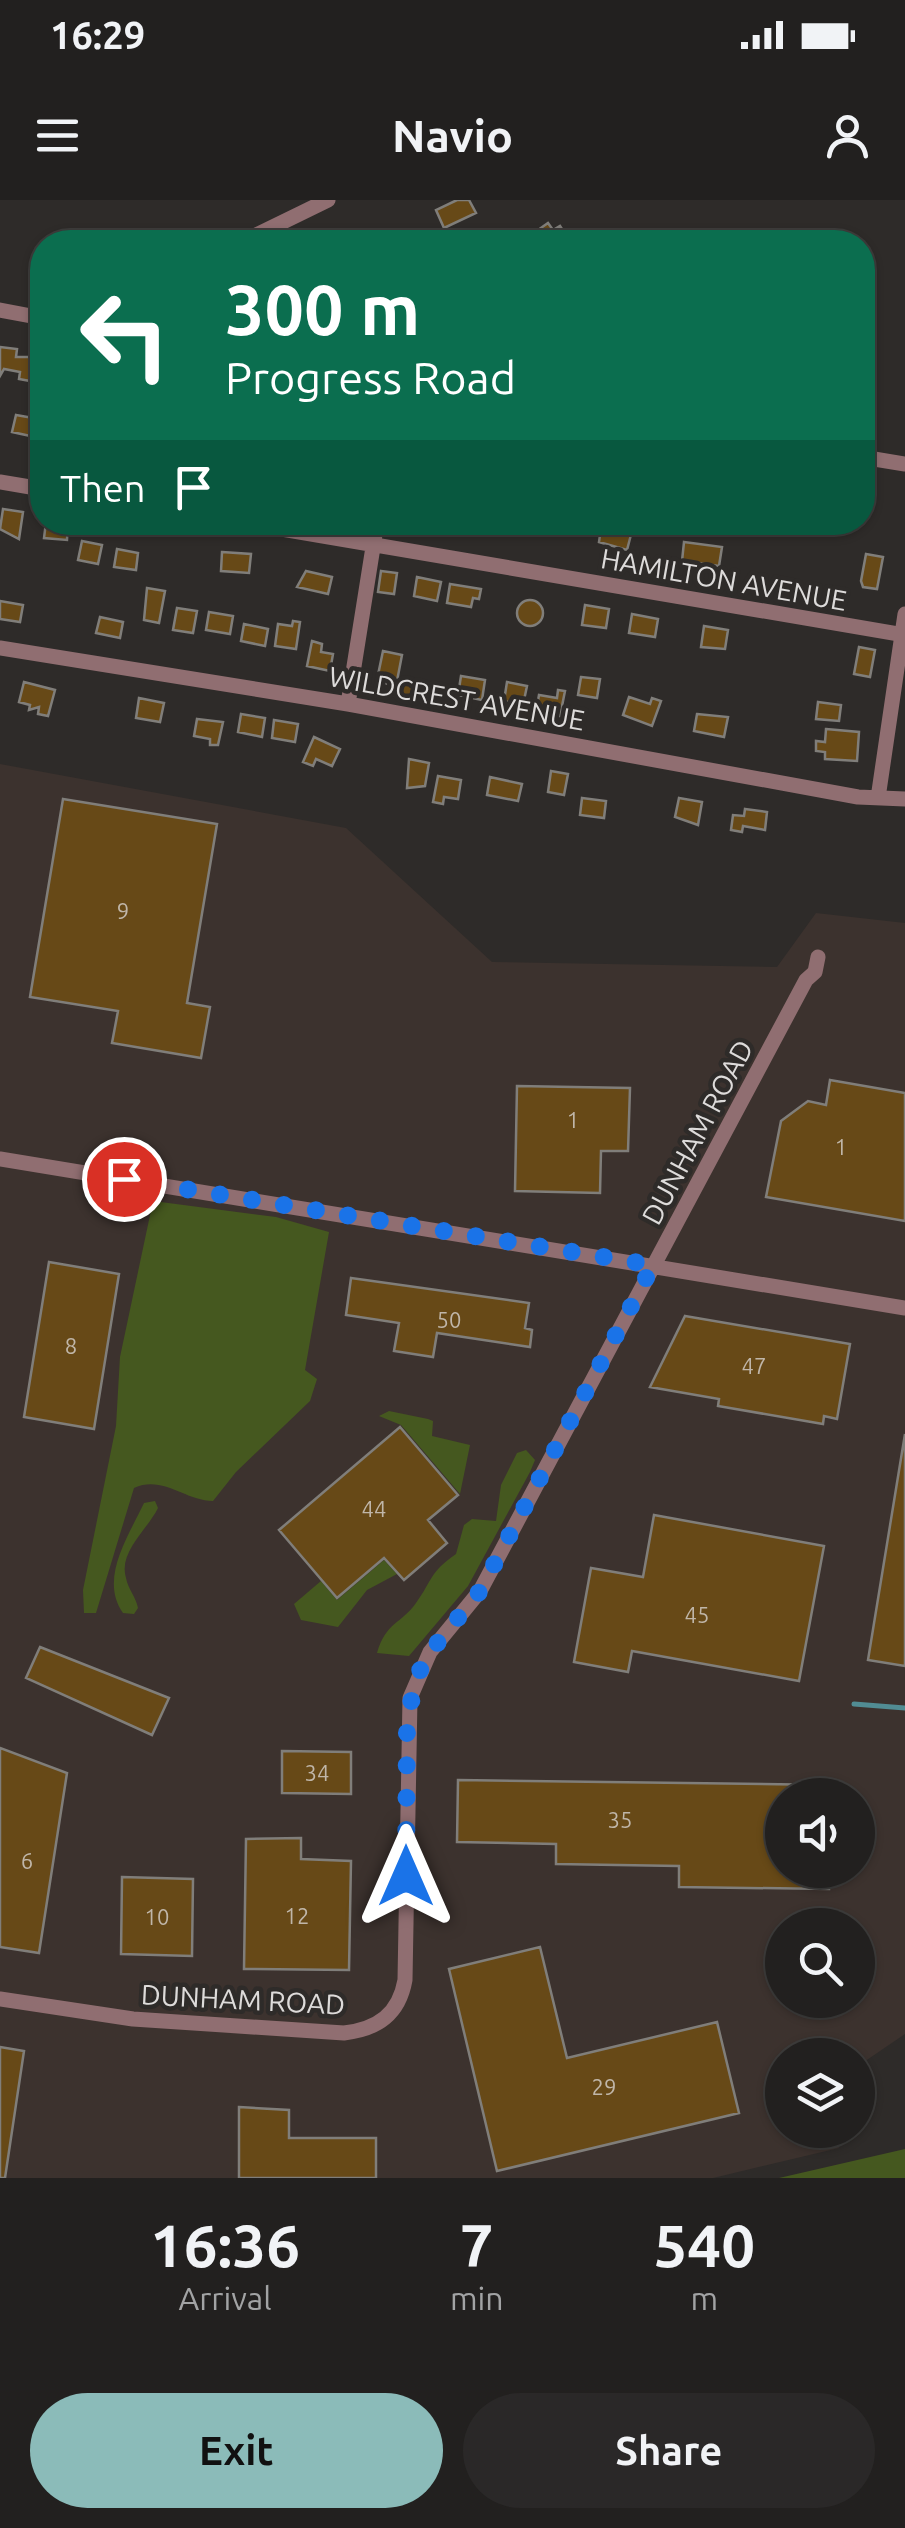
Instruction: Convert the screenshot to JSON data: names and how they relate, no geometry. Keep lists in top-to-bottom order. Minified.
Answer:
{"streets":{"street":["HAMILTON AVENUE","WILDCREST AVENUE","DUNHAM ROAD"]},"house_numbers":["9","1","1","50","8","47","44","45","34","35","6","12","10","29"],"page":{"status":"16:29","header":"Navio","turn":["300 m","Progress Road"],"then":"Then","eta":["16:36","Arrival","7","min","540","m"],"buttons":["Exit","Share"]}}
